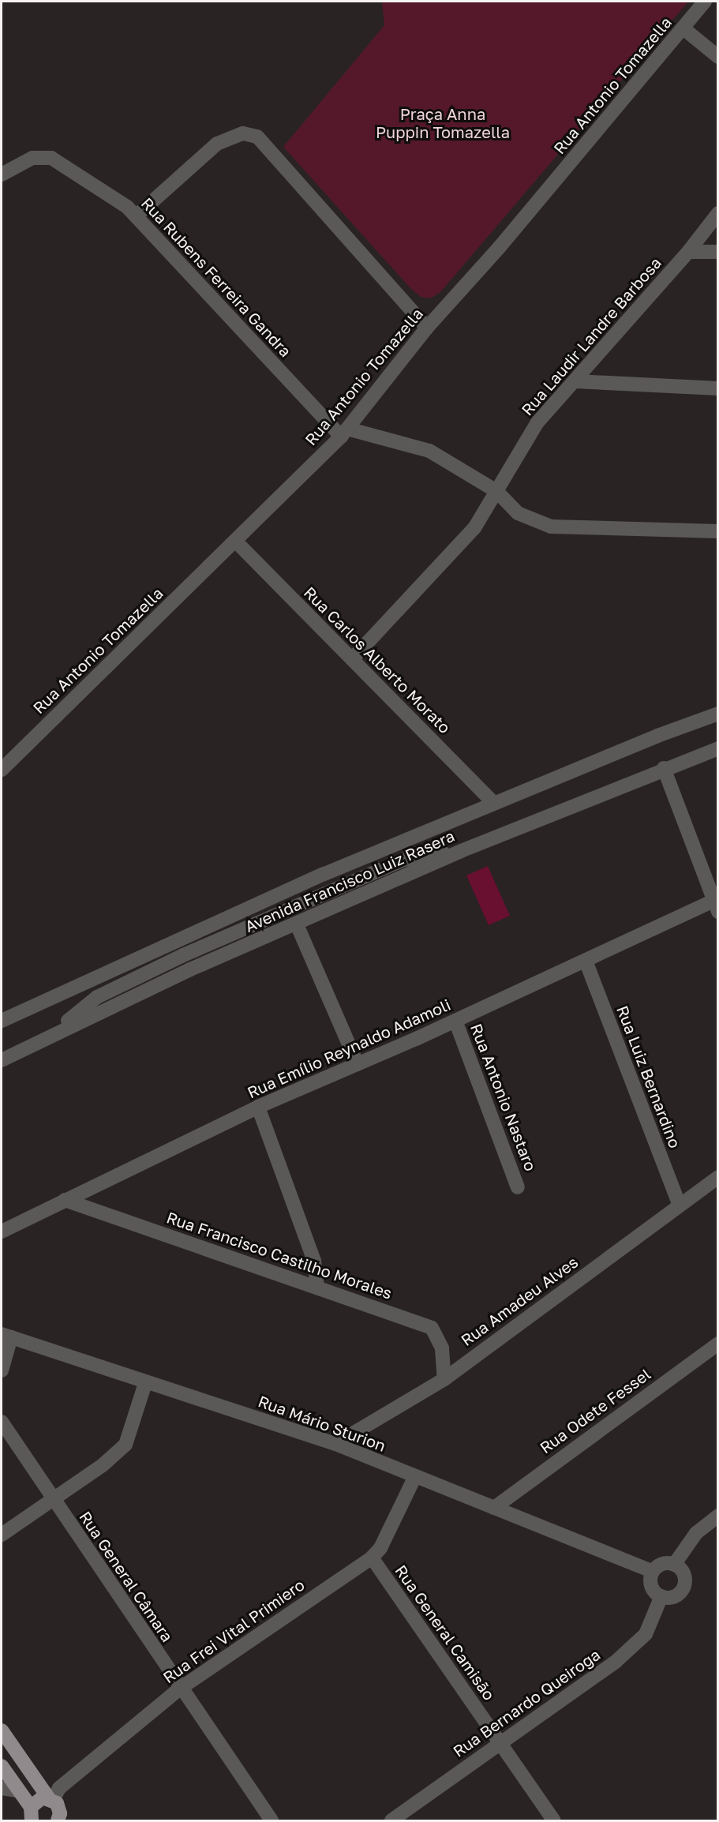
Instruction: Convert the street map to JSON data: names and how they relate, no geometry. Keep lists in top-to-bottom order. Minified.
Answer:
{"streets":{"street":["Rua Antonio Tomazella","Rua Rubens Ferreira Gandra","Rua Laudir Landre Barbosa","Rua Carlos Alberto Morato","Avenida Francisco Luiz Rasera","Rua Emílio Reynaldo Adamoli","Rua Luiz Bernardino","Rua Antonio Nastaro","Rua Francisco Castilho Morales","Rua Amadeu Alves","Rua Odete Fessel","Rua Mário Sturion","Rua General Câmara","Rua Frei Vital Primiero","Rua General Camisão","Rua Bernardo Queiroga"]},"crossings":[["Rua Antonio Tomazella","Rua Rubens Ferreira Gandra"],["Rua Antonio Tomazella","Rua Carlos Alberto Morato"],["Rua Laudir Landre Barbosa","Rua Carlos Alberto Morato"],["Rua Carlos Alberto Morato","Avenida Francisco Luiz Rasera"],["Rua Emílio Reynaldo Adamoli","Rua Luiz Bernardino"],["Rua Emílio Reynaldo Adamoli","Rua Antonio Nastaro"],["Rua Emílio Reynaldo Adamoli","Rua Francisco Castilho Morales"],["Rua Luiz Bernardino","Rua Amadeu Alves"],["Rua Francisco Castilho Morales","Rua Amadeu Alves"],["Rua Amadeu Alves","Rua Mário Sturion"],["Rua Odete Fessel","Rua Mário Sturion"],["Rua Mário Sturion","Rua Frei Vital Primiero"],["Rua Mário Sturion","Rua Bernardo Queiroga"],["Rua General Câmara","Rua Frei Vital Primiero"],["Rua Frei Vital Primiero","Rua General Camisão"],["Rua General Camisão","Rua Bernardo Queiroga"]],"parks":["Praça Anna Puppin Tomazella"]}
